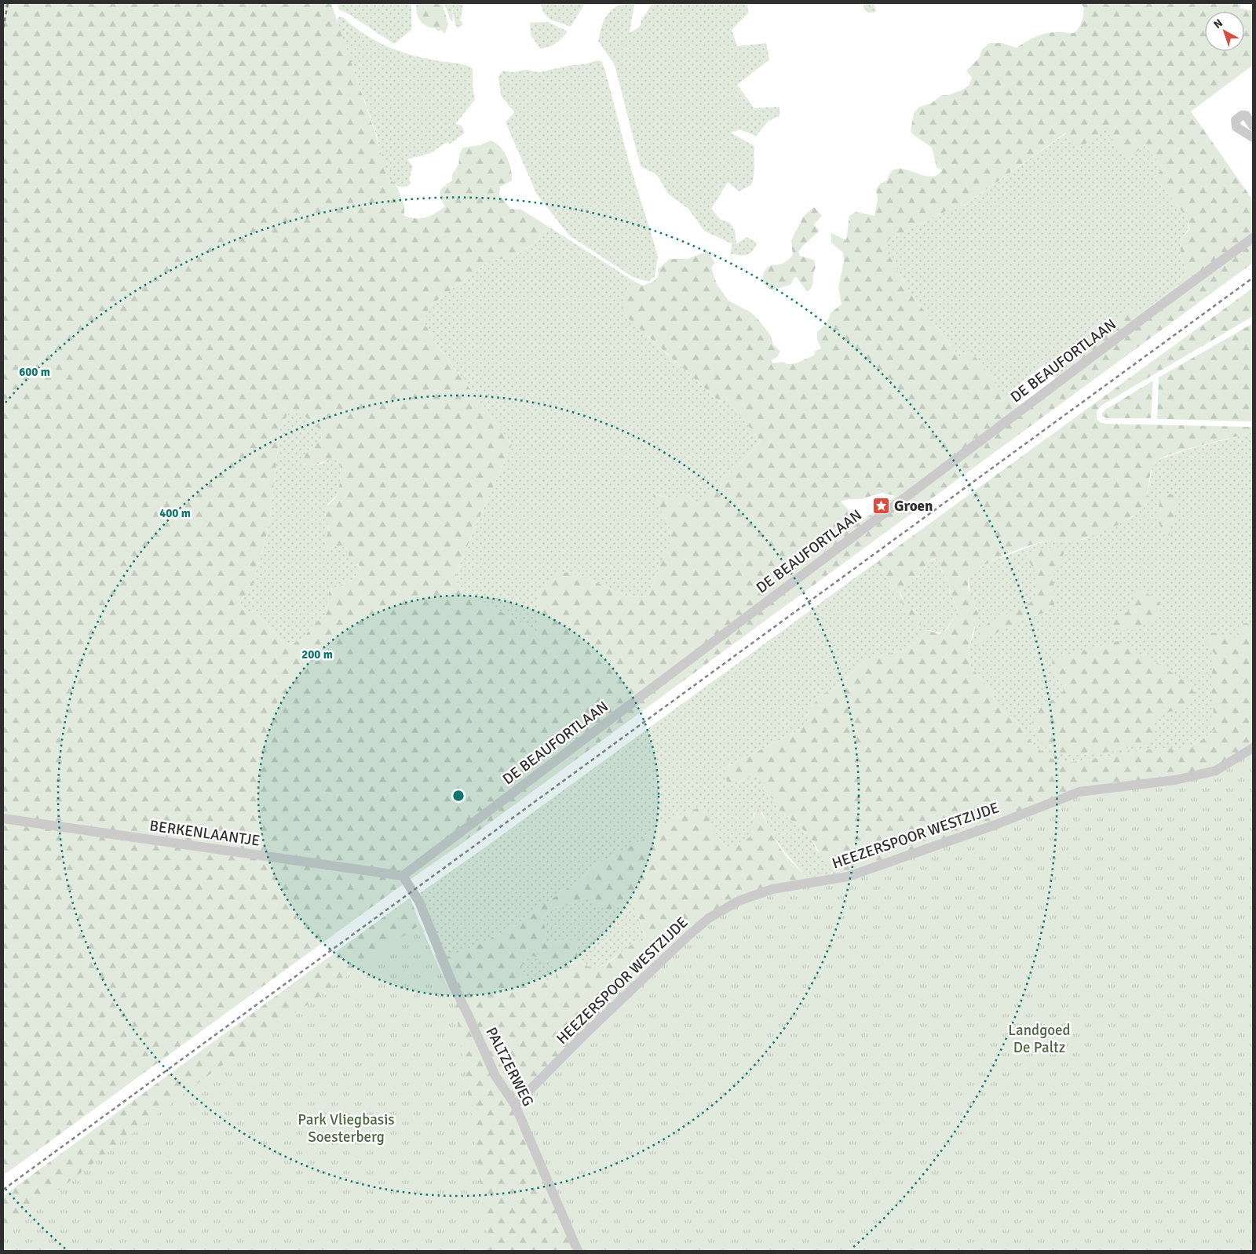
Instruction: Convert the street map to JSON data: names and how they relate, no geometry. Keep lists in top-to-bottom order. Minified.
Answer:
{"streets":{"street":["DE BEAUFORTLAAN","BERKENLAANTJE","HEEZERSPOOR WESTZIJDE","PALTZERWEG"]},"crossings":[["DE BEAUFORTLAAN","BERKENLAANTJE"],["DE BEAUFORTLAAN","PALTZERWEG"],["BERKENLAANTJE","PALTZERWEG"],["HEEZERSPOOR WESTZIJDE","PALTZERWEG"]],"parks":["Landgoed De Paltz","Park Vliegbasis Soesterberg"],"places":{"place":["Groen"]},"north":"top left","rings":["600 m","400 m","200 m"]}
